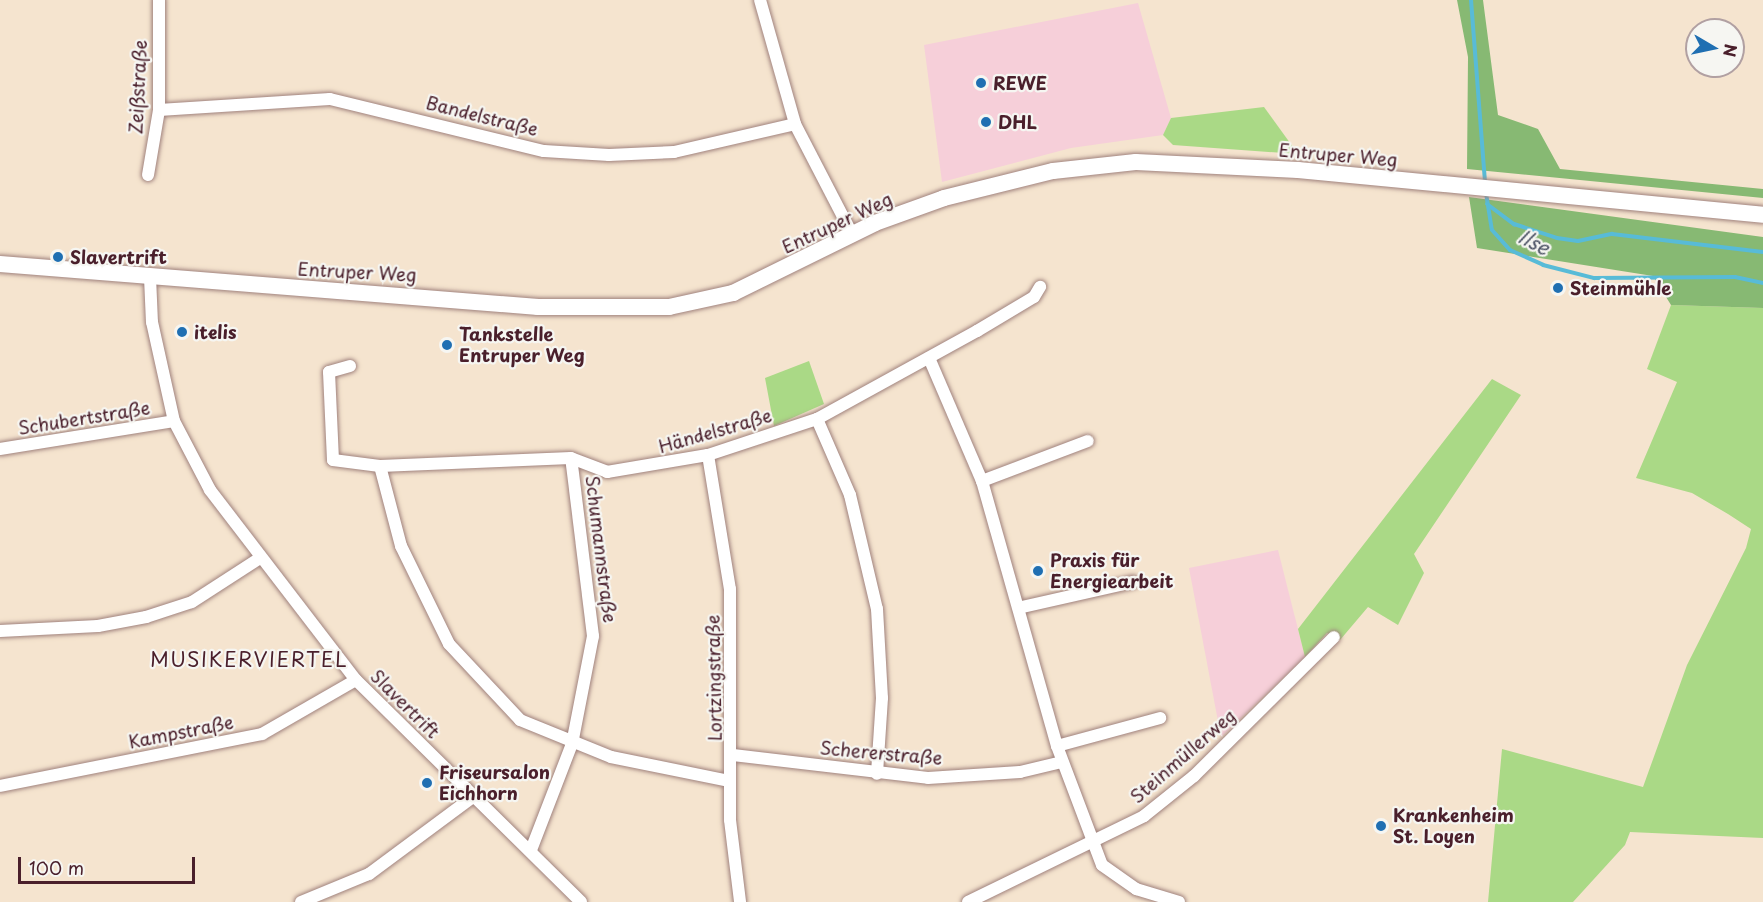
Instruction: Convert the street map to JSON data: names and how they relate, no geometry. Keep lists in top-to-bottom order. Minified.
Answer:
{"streets":{"main road":["Entruper Weg"],"street":["Zeißstraße","Bandelstraße","Schubertstraße","Händelstraße","Schumannstraße","Lortzingstraße","Slavertrift","Kampstraße","Schererstraße","Steinmüllerweg"]},"crossings":[["Zeißstraße","Bandelstraße"],["Entruper Weg","Slavertrift"],["Schubertstraße","Slavertrift"],["Händelstraße","Schumannstraße"],["Händelstraße","Lortzingstraße"],["Schumannstraße","Slavertrift"],["Lortzingstraße","Schererstraße"],["Slavertrift","Kampstraße"]],"districts":["MUSIKERVIERTEL"],"water":["Ilse"],"places":["REWE","DHL","Slavertrift","Steinmühle","itelis","Tankstelle Entruper Weg","Praxis für Energiearbeit","Friseursalon Eichhorn","Krankenheim St. Loyen"],"scale_bar":"100 m","north":"right"}
